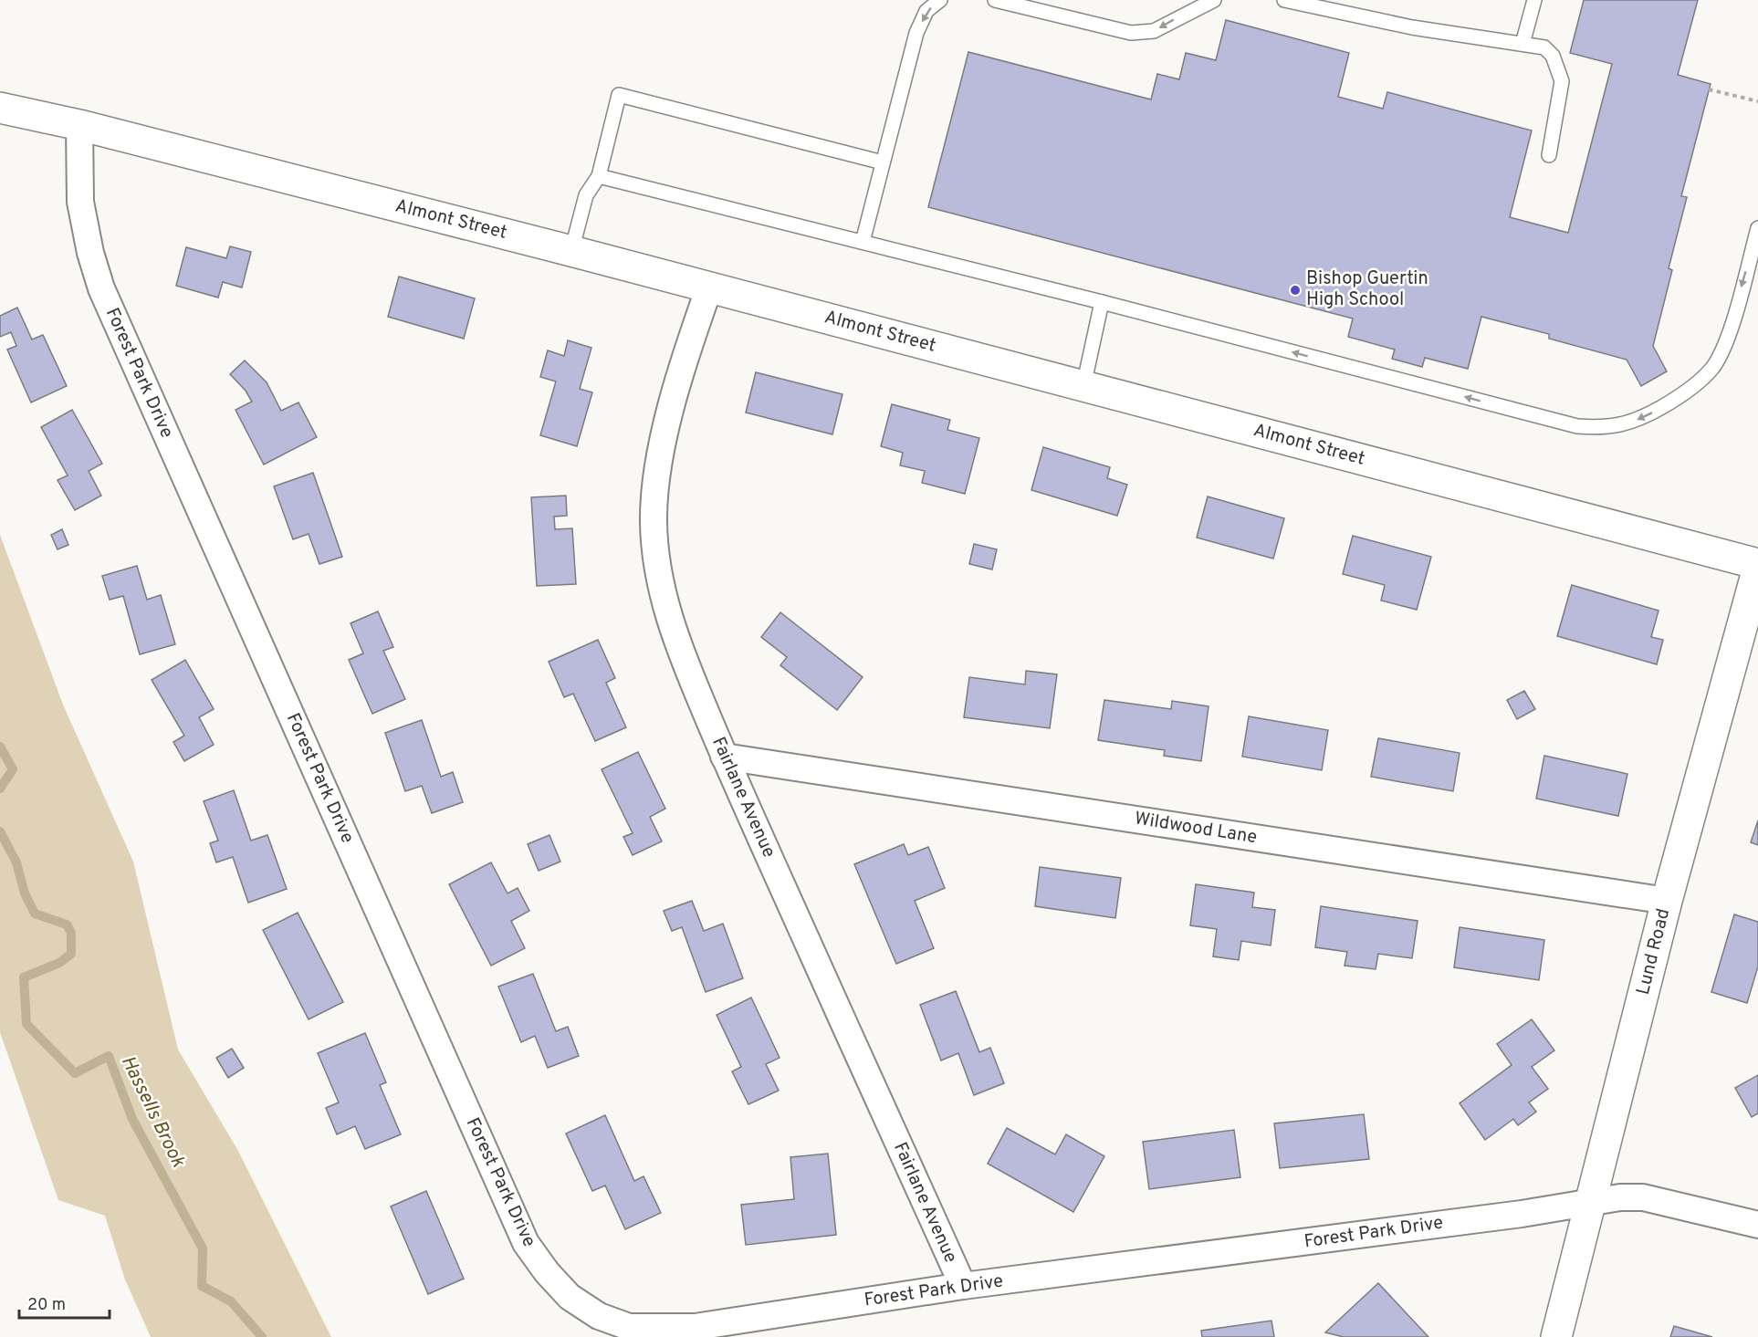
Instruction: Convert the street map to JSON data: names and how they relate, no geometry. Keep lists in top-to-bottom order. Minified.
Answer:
{"streets":{"street":["Almont Street","Forest Park Drive","Fairlane Avenue","Wildwood Lane","Lund Road"]},"crossings":[["Almont Street","Forest Park Drive"],["Almont Street","Fairlane Avenue"],["Almont Street","Lund Road"],["Forest Park Drive","Fairlane Avenue"],["Forest Park Drive","Lund Road"],["Fairlane Avenue","Wildwood Lane"],["Wildwood Lane","Lund Road"]],"water":["Hassells Brook"],"places":["Bishop Guertin High School"],"scale_bar":"20 m"}
